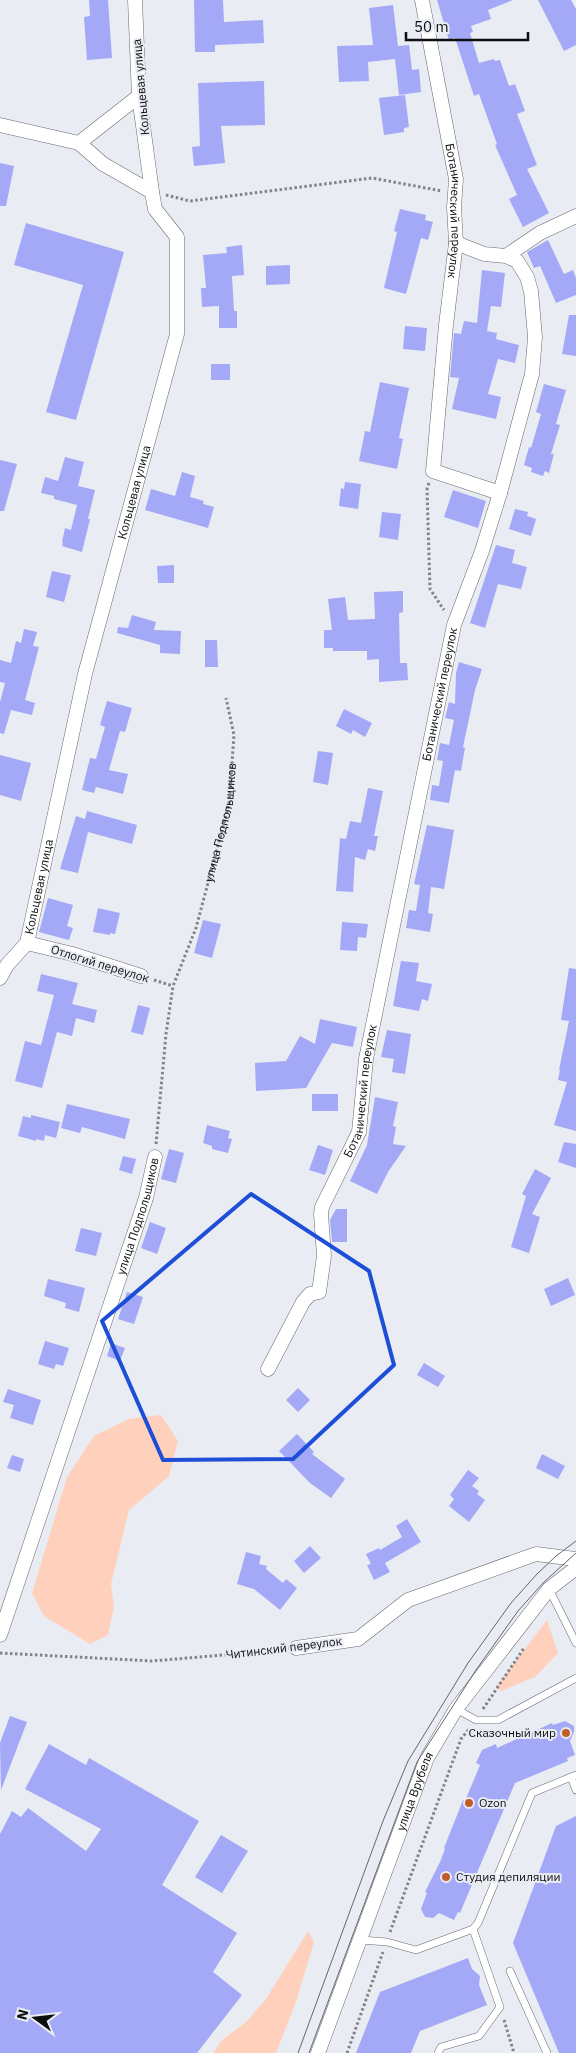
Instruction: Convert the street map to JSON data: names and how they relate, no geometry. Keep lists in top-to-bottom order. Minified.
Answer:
{"streets":{"street":["Кольцевая улица","Ботанический переулок","улица Подпольщиков","Отлогий переулок","Читинский переулок","улица Врубеля"]},"crossings":[["Кольцевая улица","Отлогий переулок"],["улица Подпольщиков","Отлогий переулок"]],"places":["Сказочный мир","Ozon","Студия депиляции"],"scale_bar":"50 m","north":"left"}
